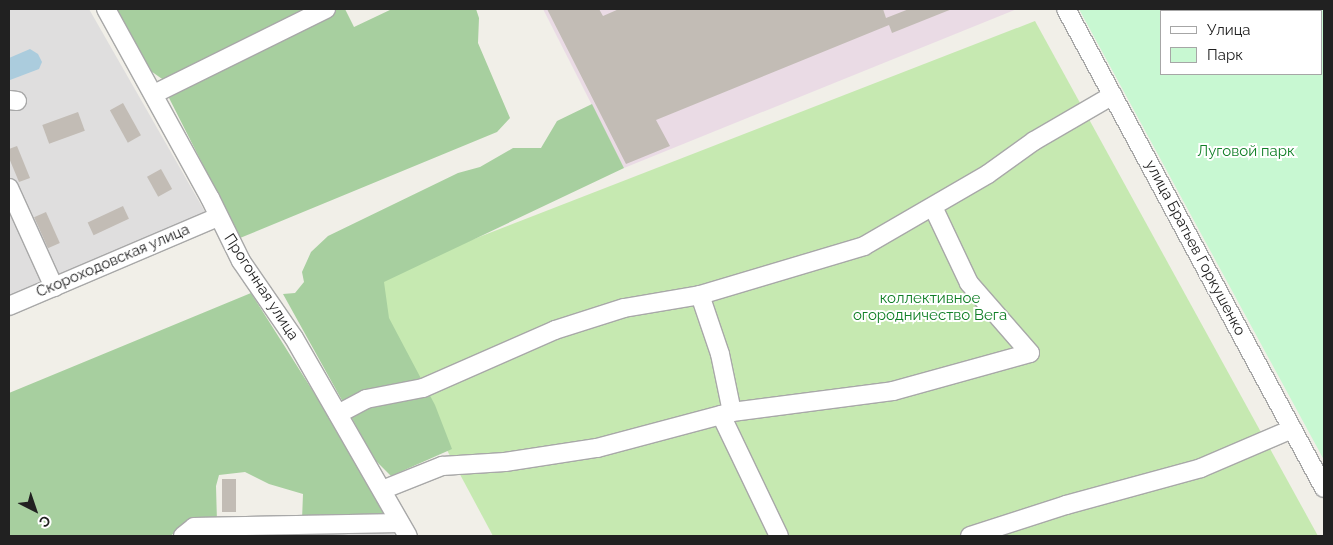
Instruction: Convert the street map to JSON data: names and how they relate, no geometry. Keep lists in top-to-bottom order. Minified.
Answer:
{"streets":{"street":["улица Братьев Горкушенко","Скороходовская улица","Прогонная улица"]},"crossings":[["Скороходовская улица","Прогонная улица"]],"parks":["Луговой парк","коллективное огородничество Вега"],"legend":["Улица","Парк"],"north":"bottom right"}
